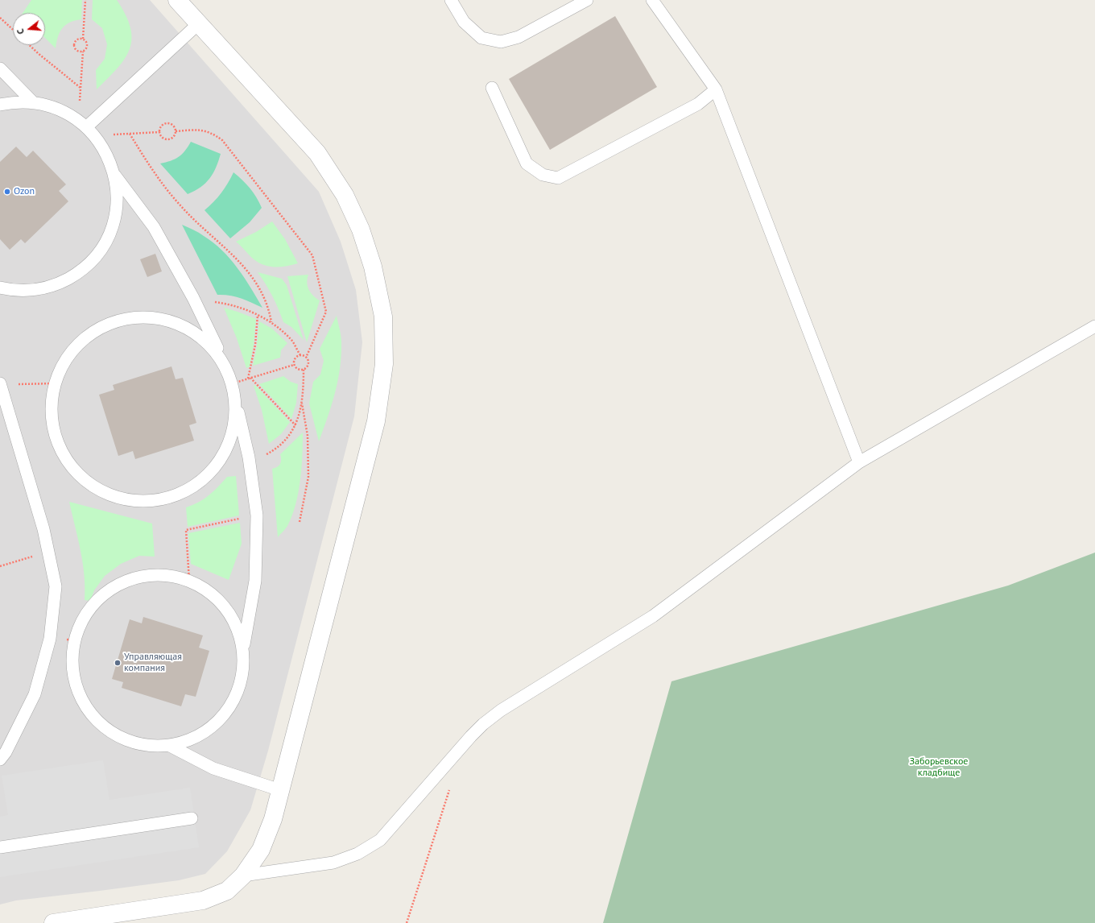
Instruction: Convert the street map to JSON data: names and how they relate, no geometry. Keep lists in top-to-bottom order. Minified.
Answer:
{"parks":["Заборьевское кладбище"],"places":["Ozon","Управляющая компания"],"north":"left"}
